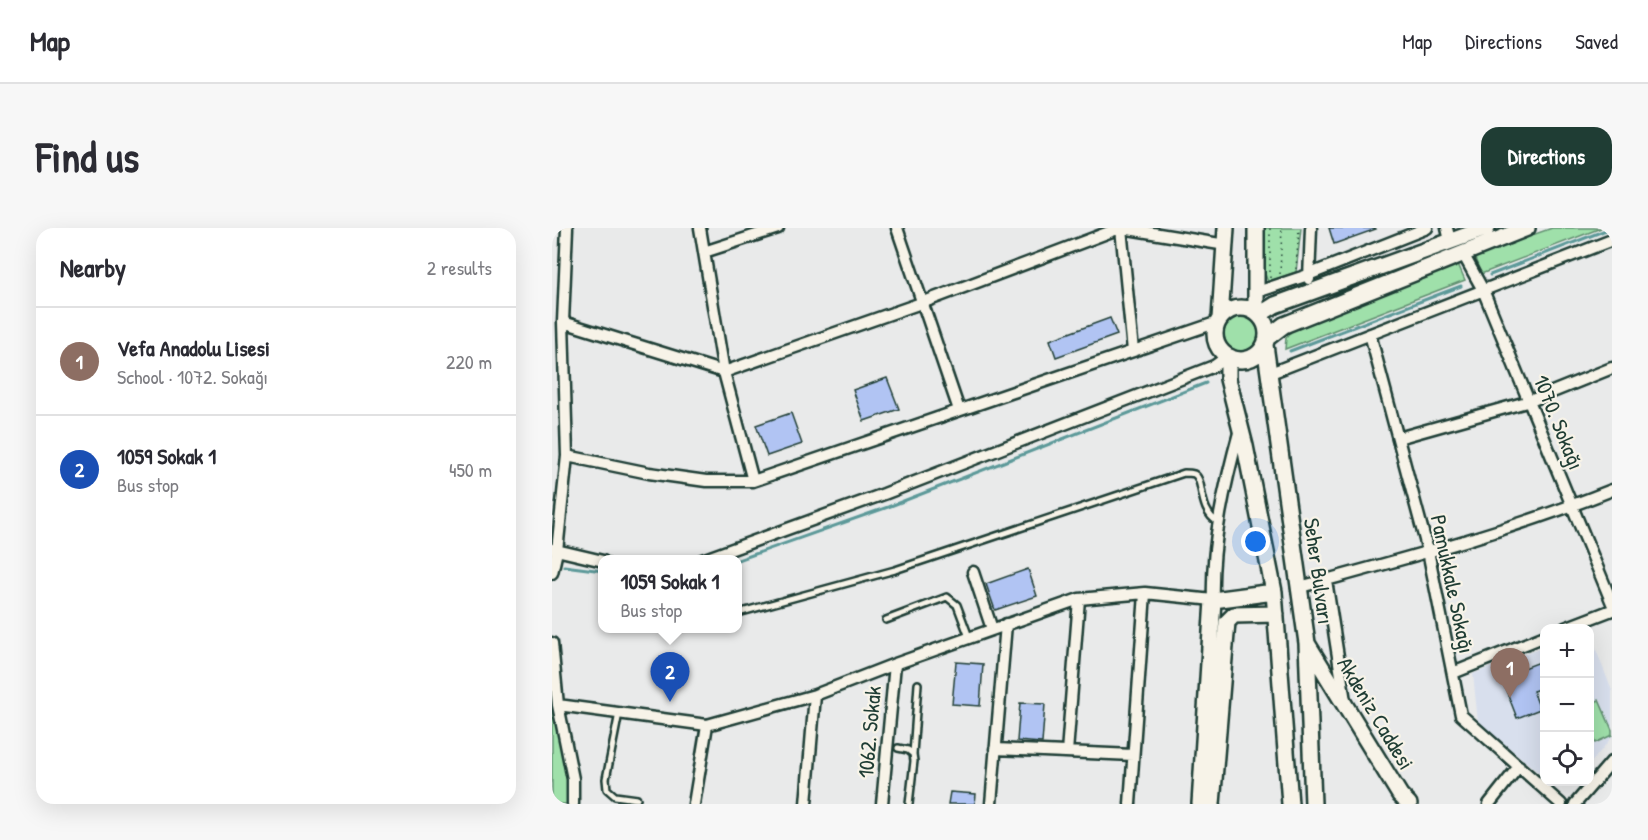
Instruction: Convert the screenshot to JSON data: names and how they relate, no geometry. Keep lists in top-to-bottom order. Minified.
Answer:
{"streets":{"main road":["Seher Bulvarı","Akdeniz Caddesi"],"street":["1070. Sokağı","Pamukkale Sokağı","1062. Sokak"]},"crossings":[["Seher Bulvarı","Akdeniz Caddesi"]],"page":{"header":"Map","nav":["Map","Directions","Saved"],"buttons":"Directions","title":"Find us","heading":["Nearby","2 results"],"list":[{"mark":"1","name":"Vefa Anadolu Lisesi","note":"School · 1072. Sokağı","value":"220 m"},{"mark":"2","name":"1059 Sokak 1","note":"Bus stop","value":"450 m"}],"popup":["1059 Sokak 1","Bus stop"],"map_buttons":["+","−"],"pins":["1","2"]}}
